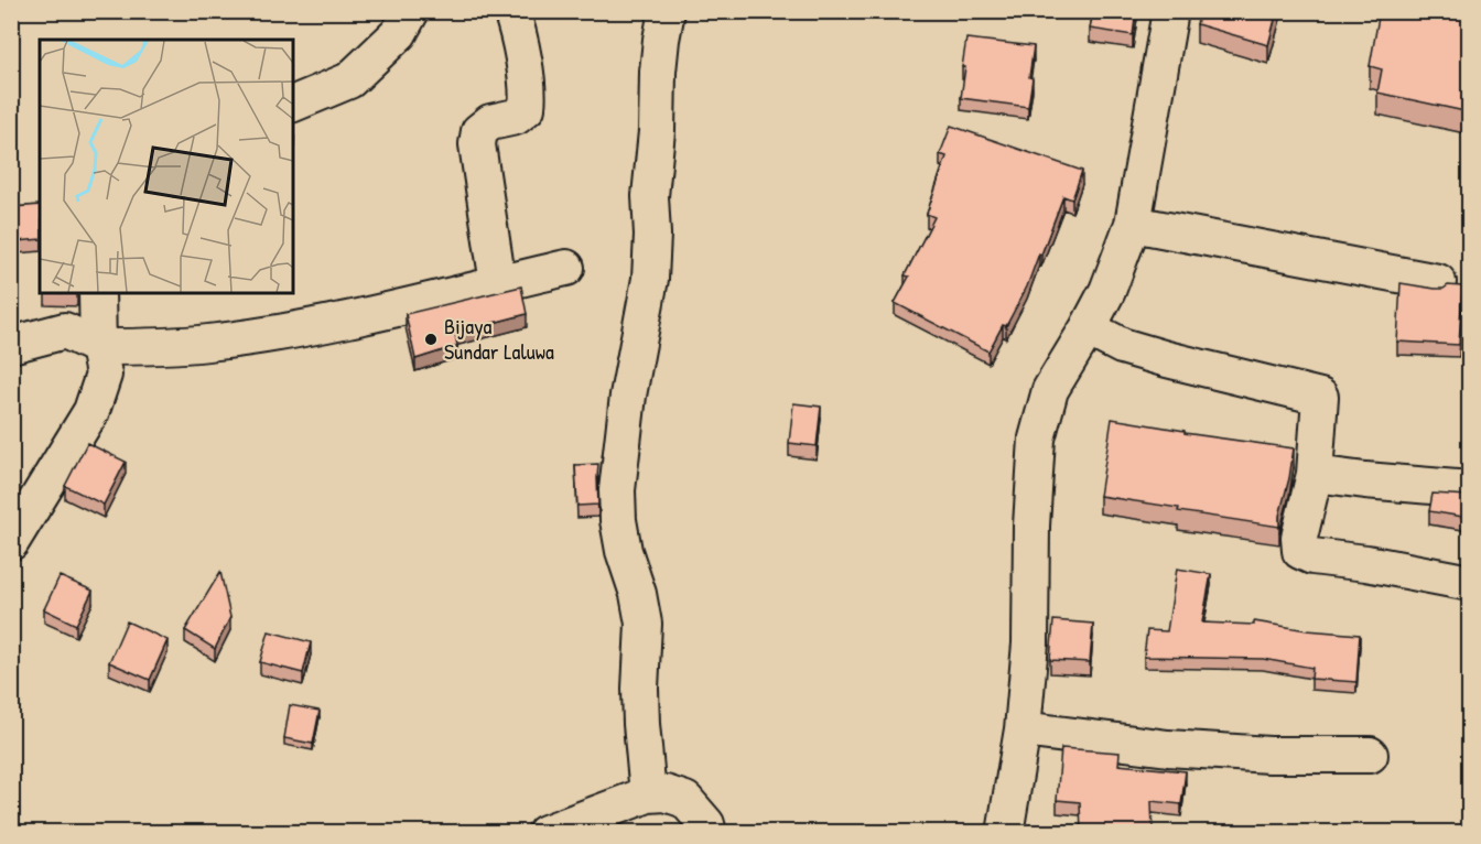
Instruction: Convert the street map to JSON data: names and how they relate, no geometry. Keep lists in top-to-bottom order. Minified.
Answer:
{"places":["Bijaya Sundar Laluwa"]}
